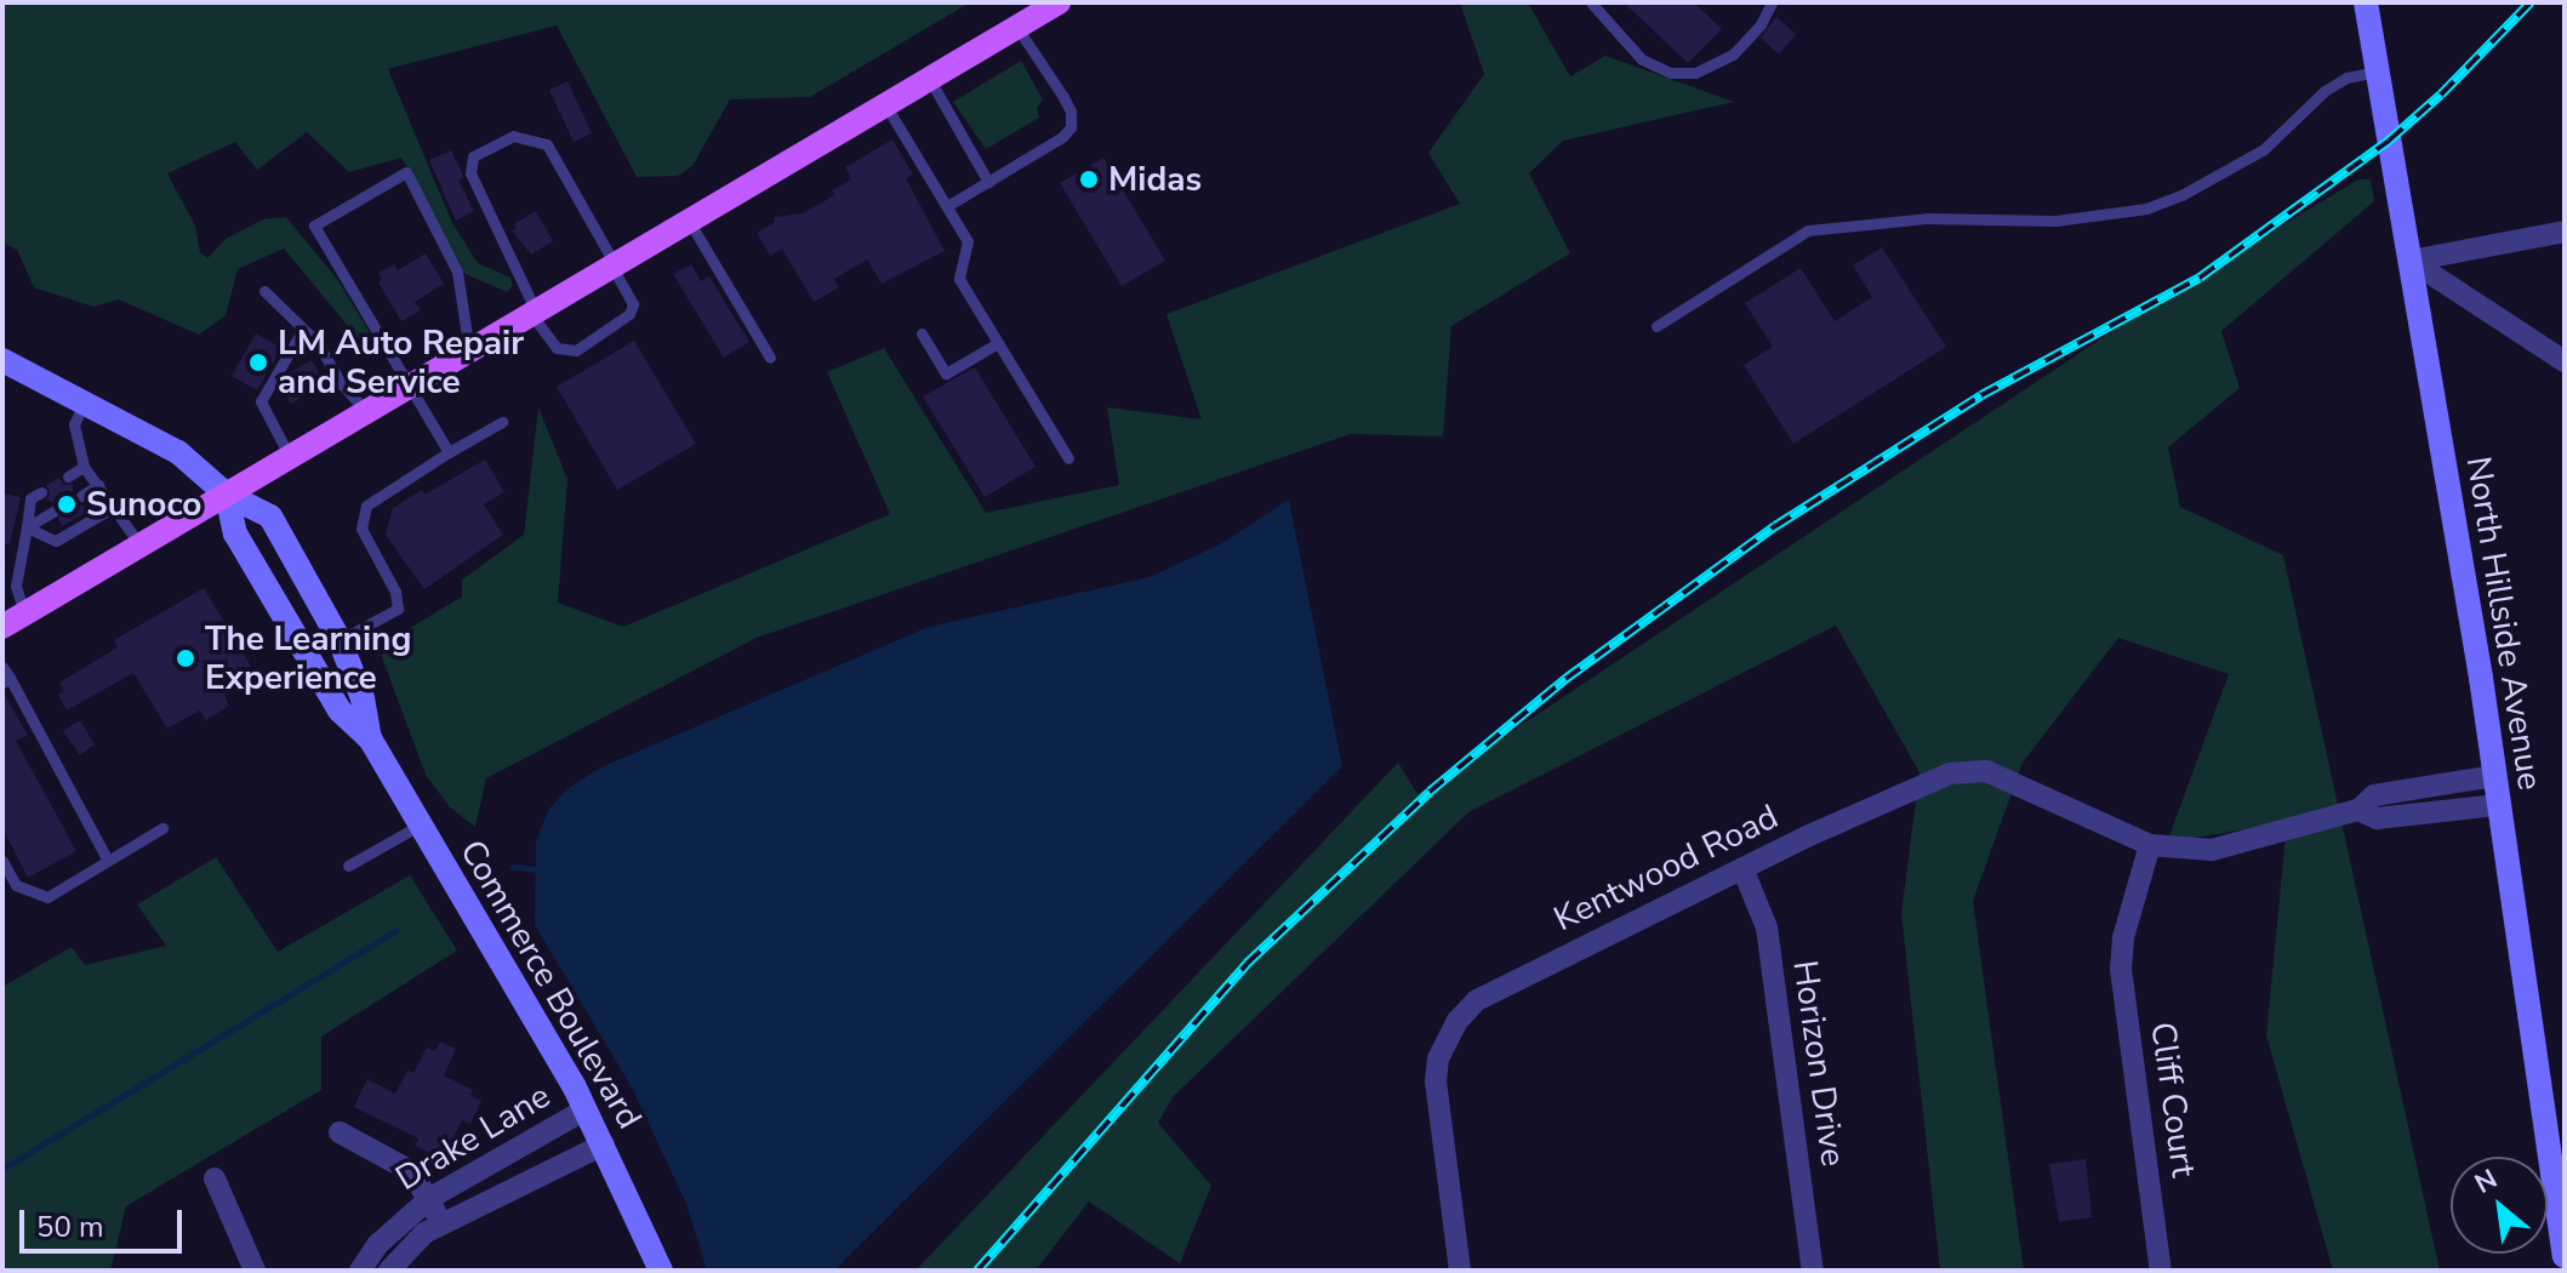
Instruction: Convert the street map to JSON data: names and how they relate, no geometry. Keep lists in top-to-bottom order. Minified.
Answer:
{"streets":{"main road":["North Hillside Avenue","Commerce Boulevard"],"street":["Kentwood Road","Horizon Drive","Cliff Court","Drake Lane"]},"crossings":[["North Hillside Avenue","Kentwood Road"],["Kentwood Road","Horizon Drive"],["Kentwood Road","Cliff Court"],["Commerce Boulevard","Drake Lane"]],"places":["Midas","LM Auto Repair and Service","Sunoco","The Learning Experience"],"scale_bar":"50 m","north":"top left"}
